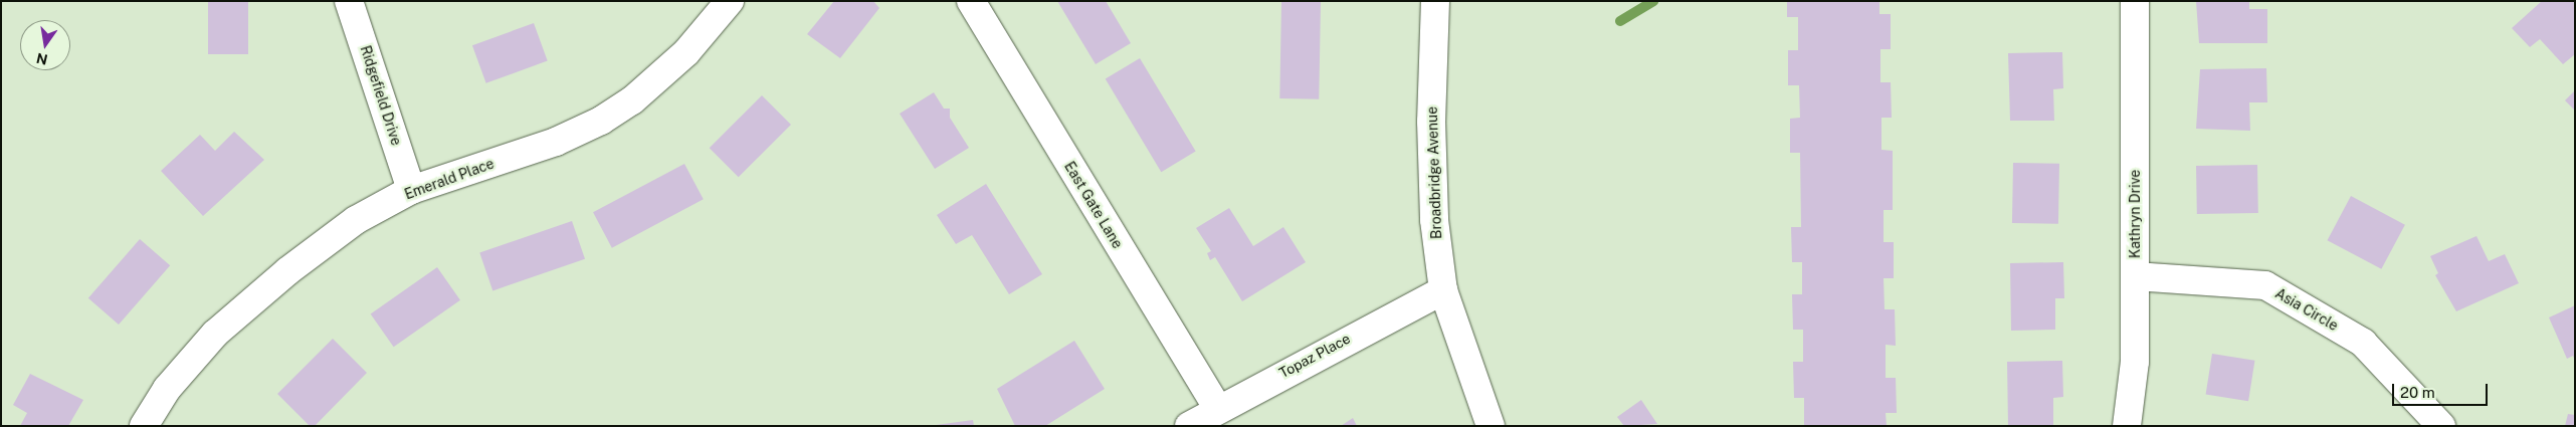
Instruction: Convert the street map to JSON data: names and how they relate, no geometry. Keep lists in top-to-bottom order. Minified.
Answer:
{"streets":{"street":["Ridgefield Drive","Broadbridge Avenue","Emerald Place","East Gate Lane","Kathryn Drive","Asia Circle","Topaz Place"]},"crossings":[["Ridgefield Drive","Emerald Place"],["Broadbridge Avenue","Topaz Place"],["East Gate Lane","Topaz Place"],["Kathryn Drive","Asia Circle"]],"scale_bar":"20 m","north":"bottom"}
